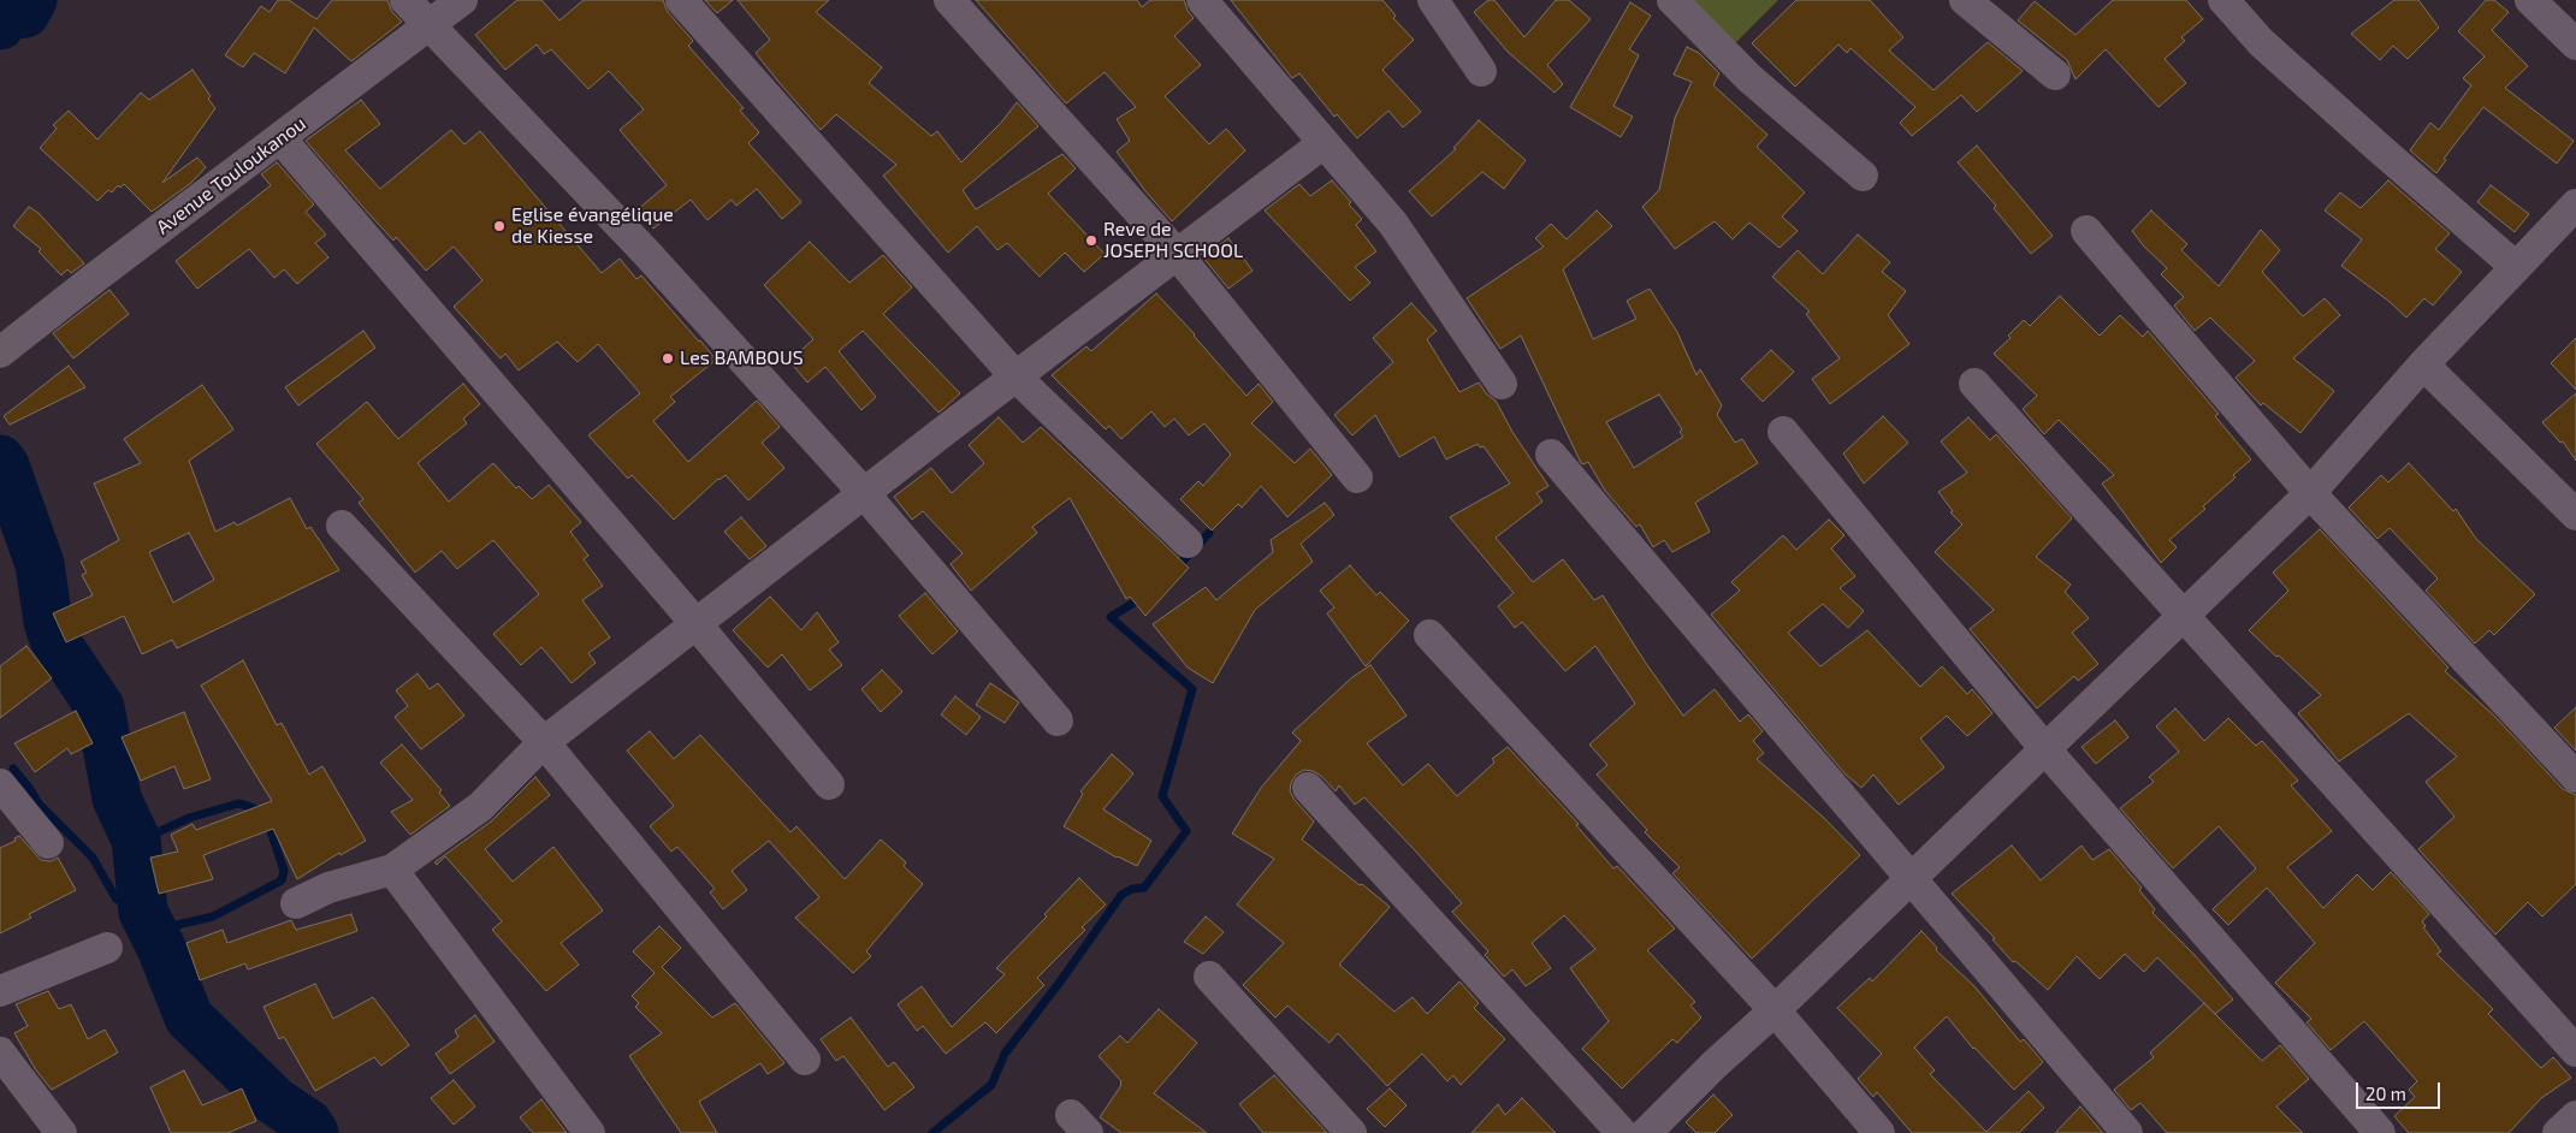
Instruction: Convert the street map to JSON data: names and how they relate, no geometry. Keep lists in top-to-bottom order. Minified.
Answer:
{"streets":{"street":["Avenue Touloukanou"]},"places":["Eglise évangélique de Kiesse","Reve de JOSEPH SCHOOL","Les BAMBOUS"],"scale_bar":"20 m"}
